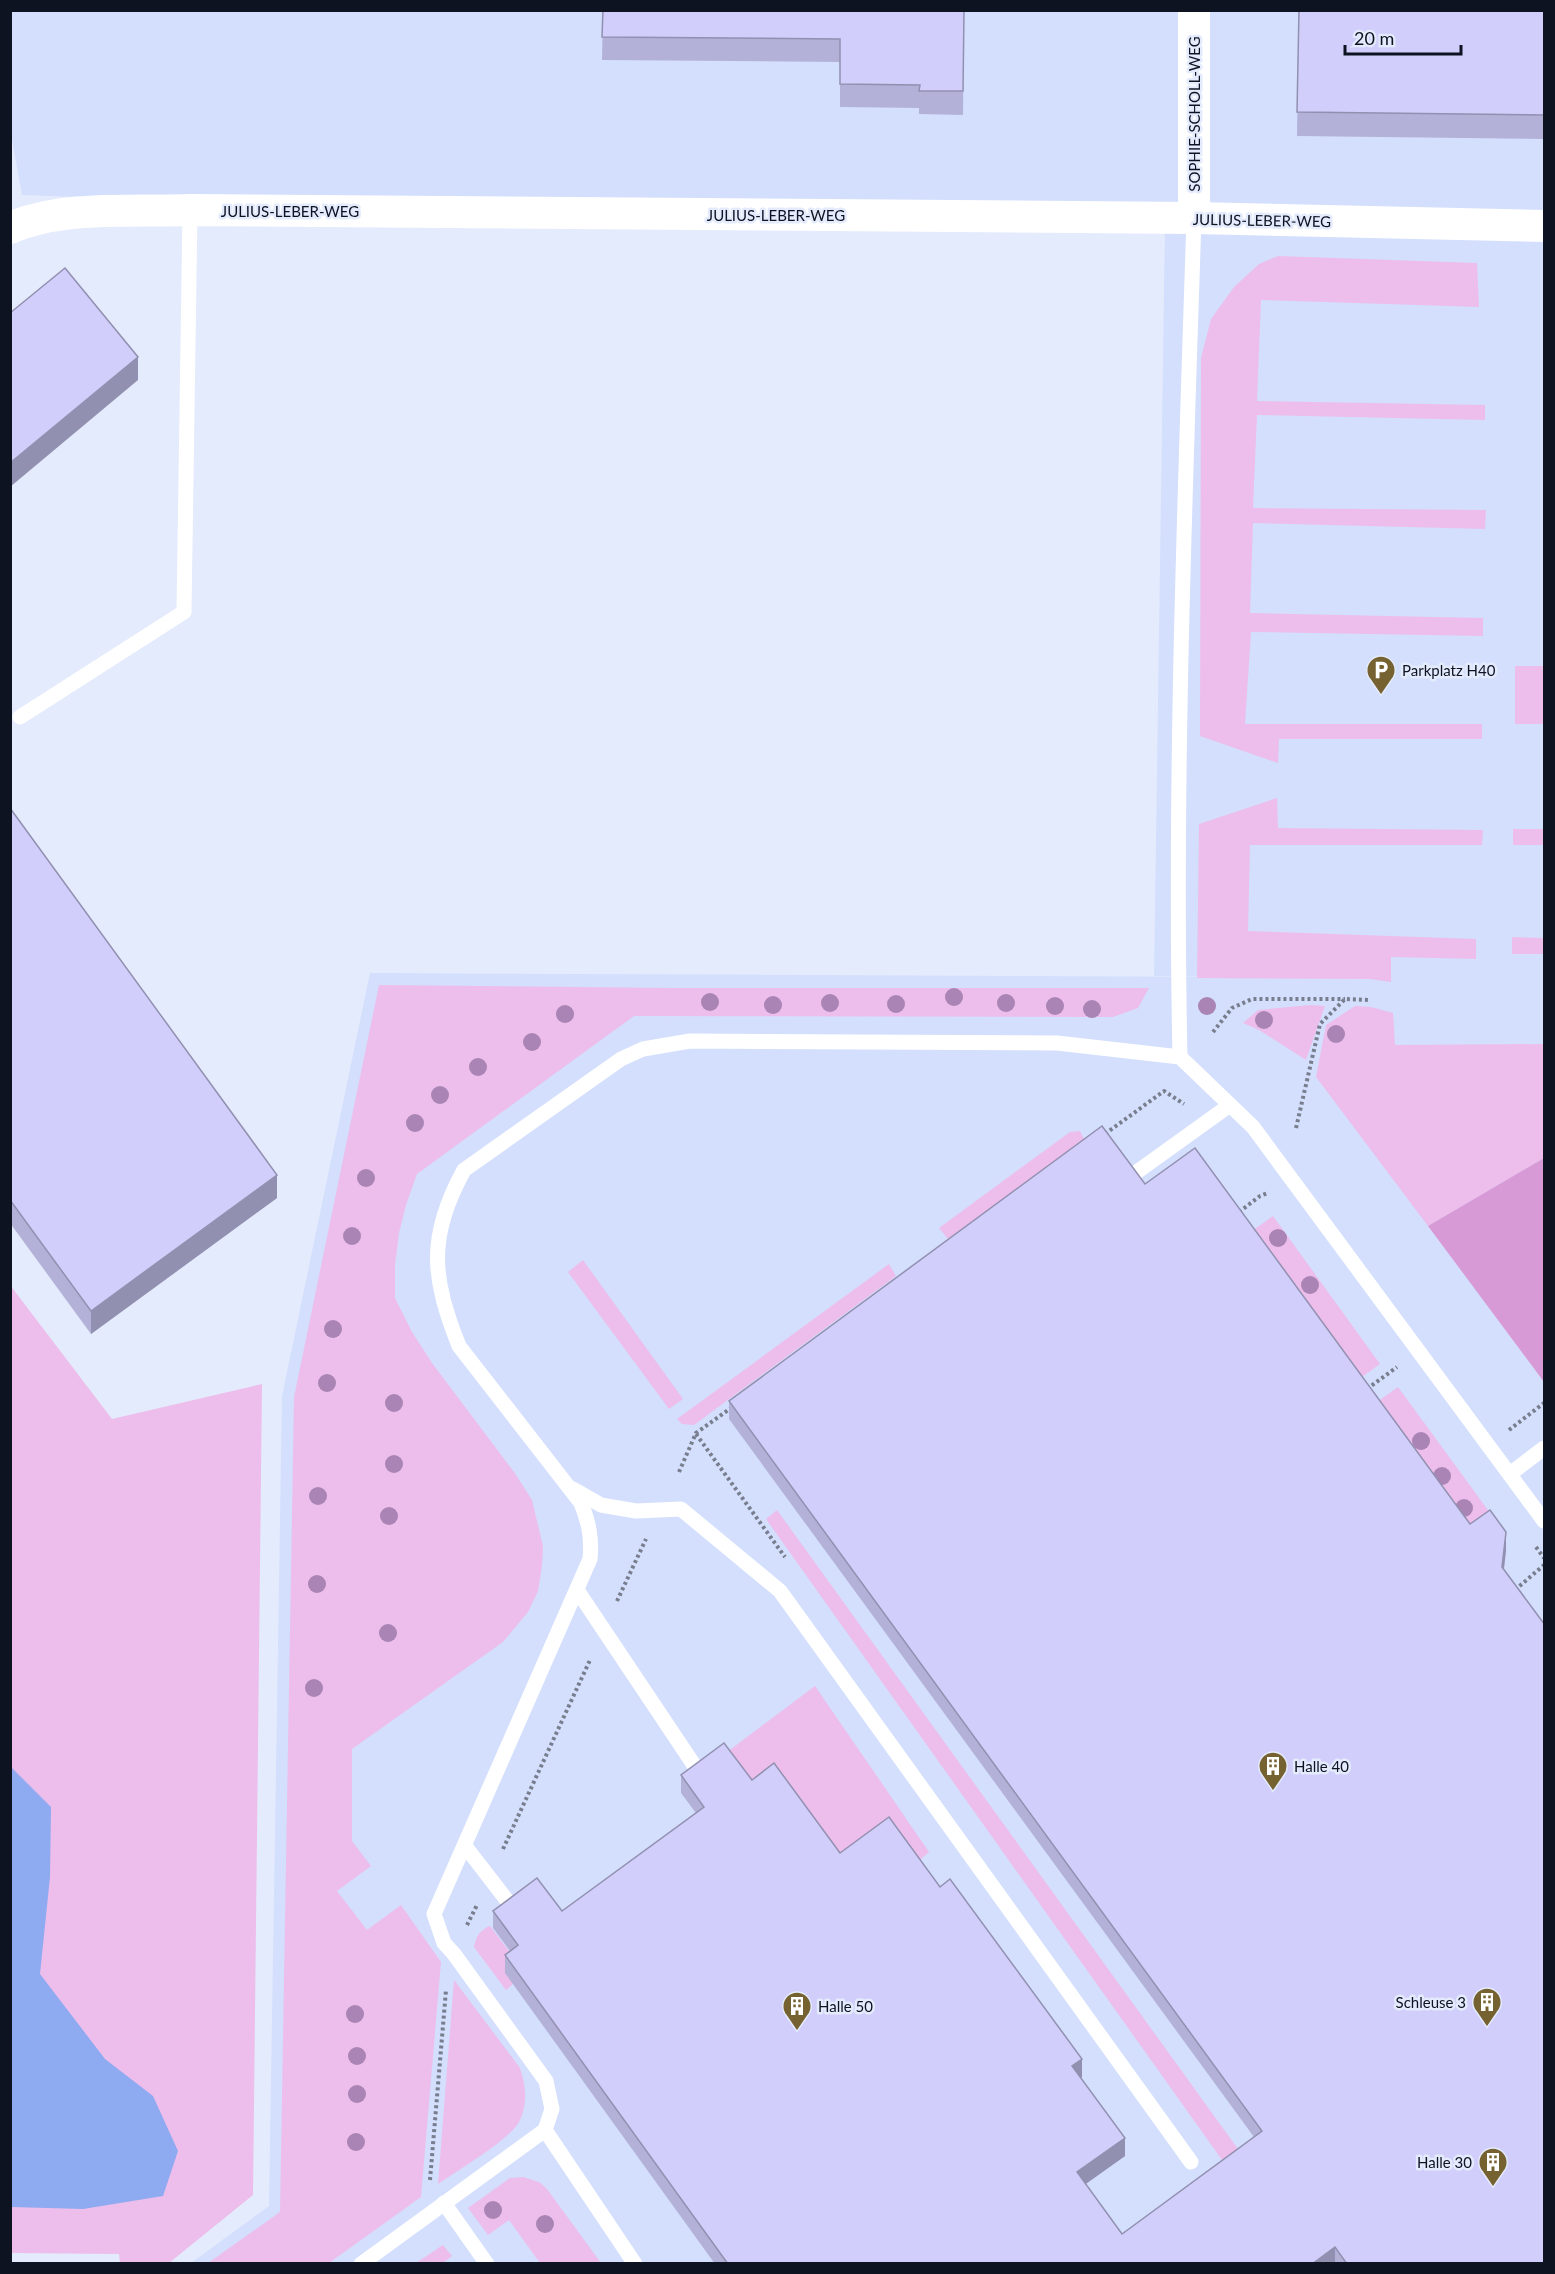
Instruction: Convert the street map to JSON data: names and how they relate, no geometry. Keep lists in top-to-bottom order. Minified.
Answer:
{"streets":{"street":["SOPHIE-SCHOLL-WEG","JULIUS-LEBER-WEG"]},"crossings":[["SOPHIE-SCHOLL-WEG","JULIUS-LEBER-WEG"]],"places":{"parking":["Parkplatz H40"],"building":["Halle 40","Schleuse 3","Halle 50","Halle 30"]},"scale_bar":"20 m"}
